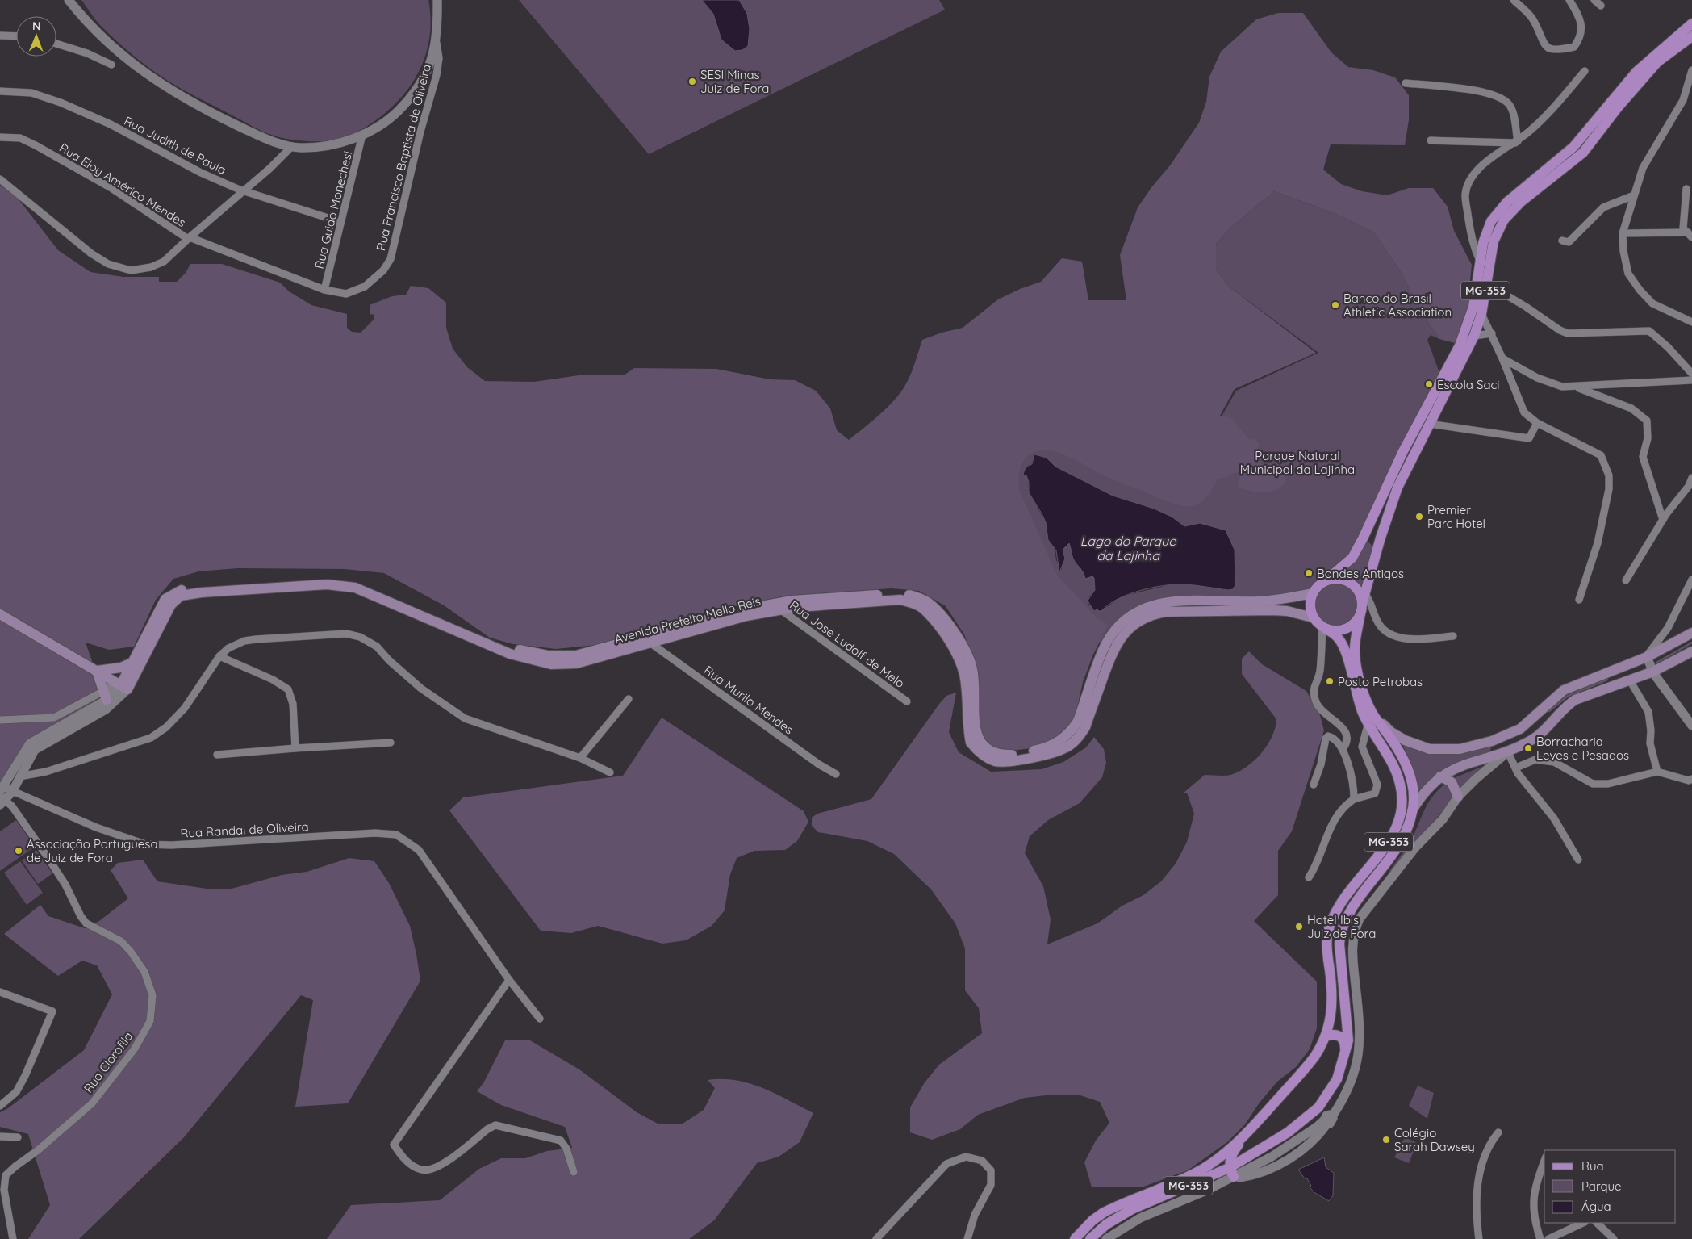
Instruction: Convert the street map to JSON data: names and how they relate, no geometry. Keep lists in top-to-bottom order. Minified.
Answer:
{"streets":{"main road":["MG-353","Avenida Prefeito Mello Reis"],"street":["Rua Judith de Paula","Rua Francisco Baptista de Oliveira","Rua Eloy Américo Mendes","Rua Guido Monechesi","Rua José Ludolf de Melo","Rua Murilo Mendes","Rua Randal de Oliveira","Rua Clorofila"]},"crossings":[["Rua Judith de Paula","Rua Guido Monechesi"],["Rua Francisco Baptista de Oliveira","Rua Eloy Américo Mendes"],["Rua Francisco Baptista de Oliveira","Rua Guido Monechesi"],["MG-353","Avenida Prefeito Mello Reis"],["Avenida Prefeito Mello Reis","Rua José Ludolf de Melo"],["Avenida Prefeito Mello Reis","Rua Murilo Mendes"],["Avenida Prefeito Mello Reis","Rua Randal de Oliveira"],["Avenida Prefeito Mello Reis","Rua Clorofila"]],"water":["Lago do Parque da Lajinha"],"parks":["Parque Natural Municipal da Lajinha"],"places":["SESI Minas Juiz de Fora","Banco do Brasil Athletic Association","Escola Saci","Premier Parc Hotel","Bondes Antigos","Posto Petrobas","Borracharia Leves e Pesados","Associação Portuguesa de Juiz de Fora","Hotel Ibis Juiz de Fora","Colégio Sarah Dawsey"],"legend":["Rua","Parque","Água"],"north":"top"}
